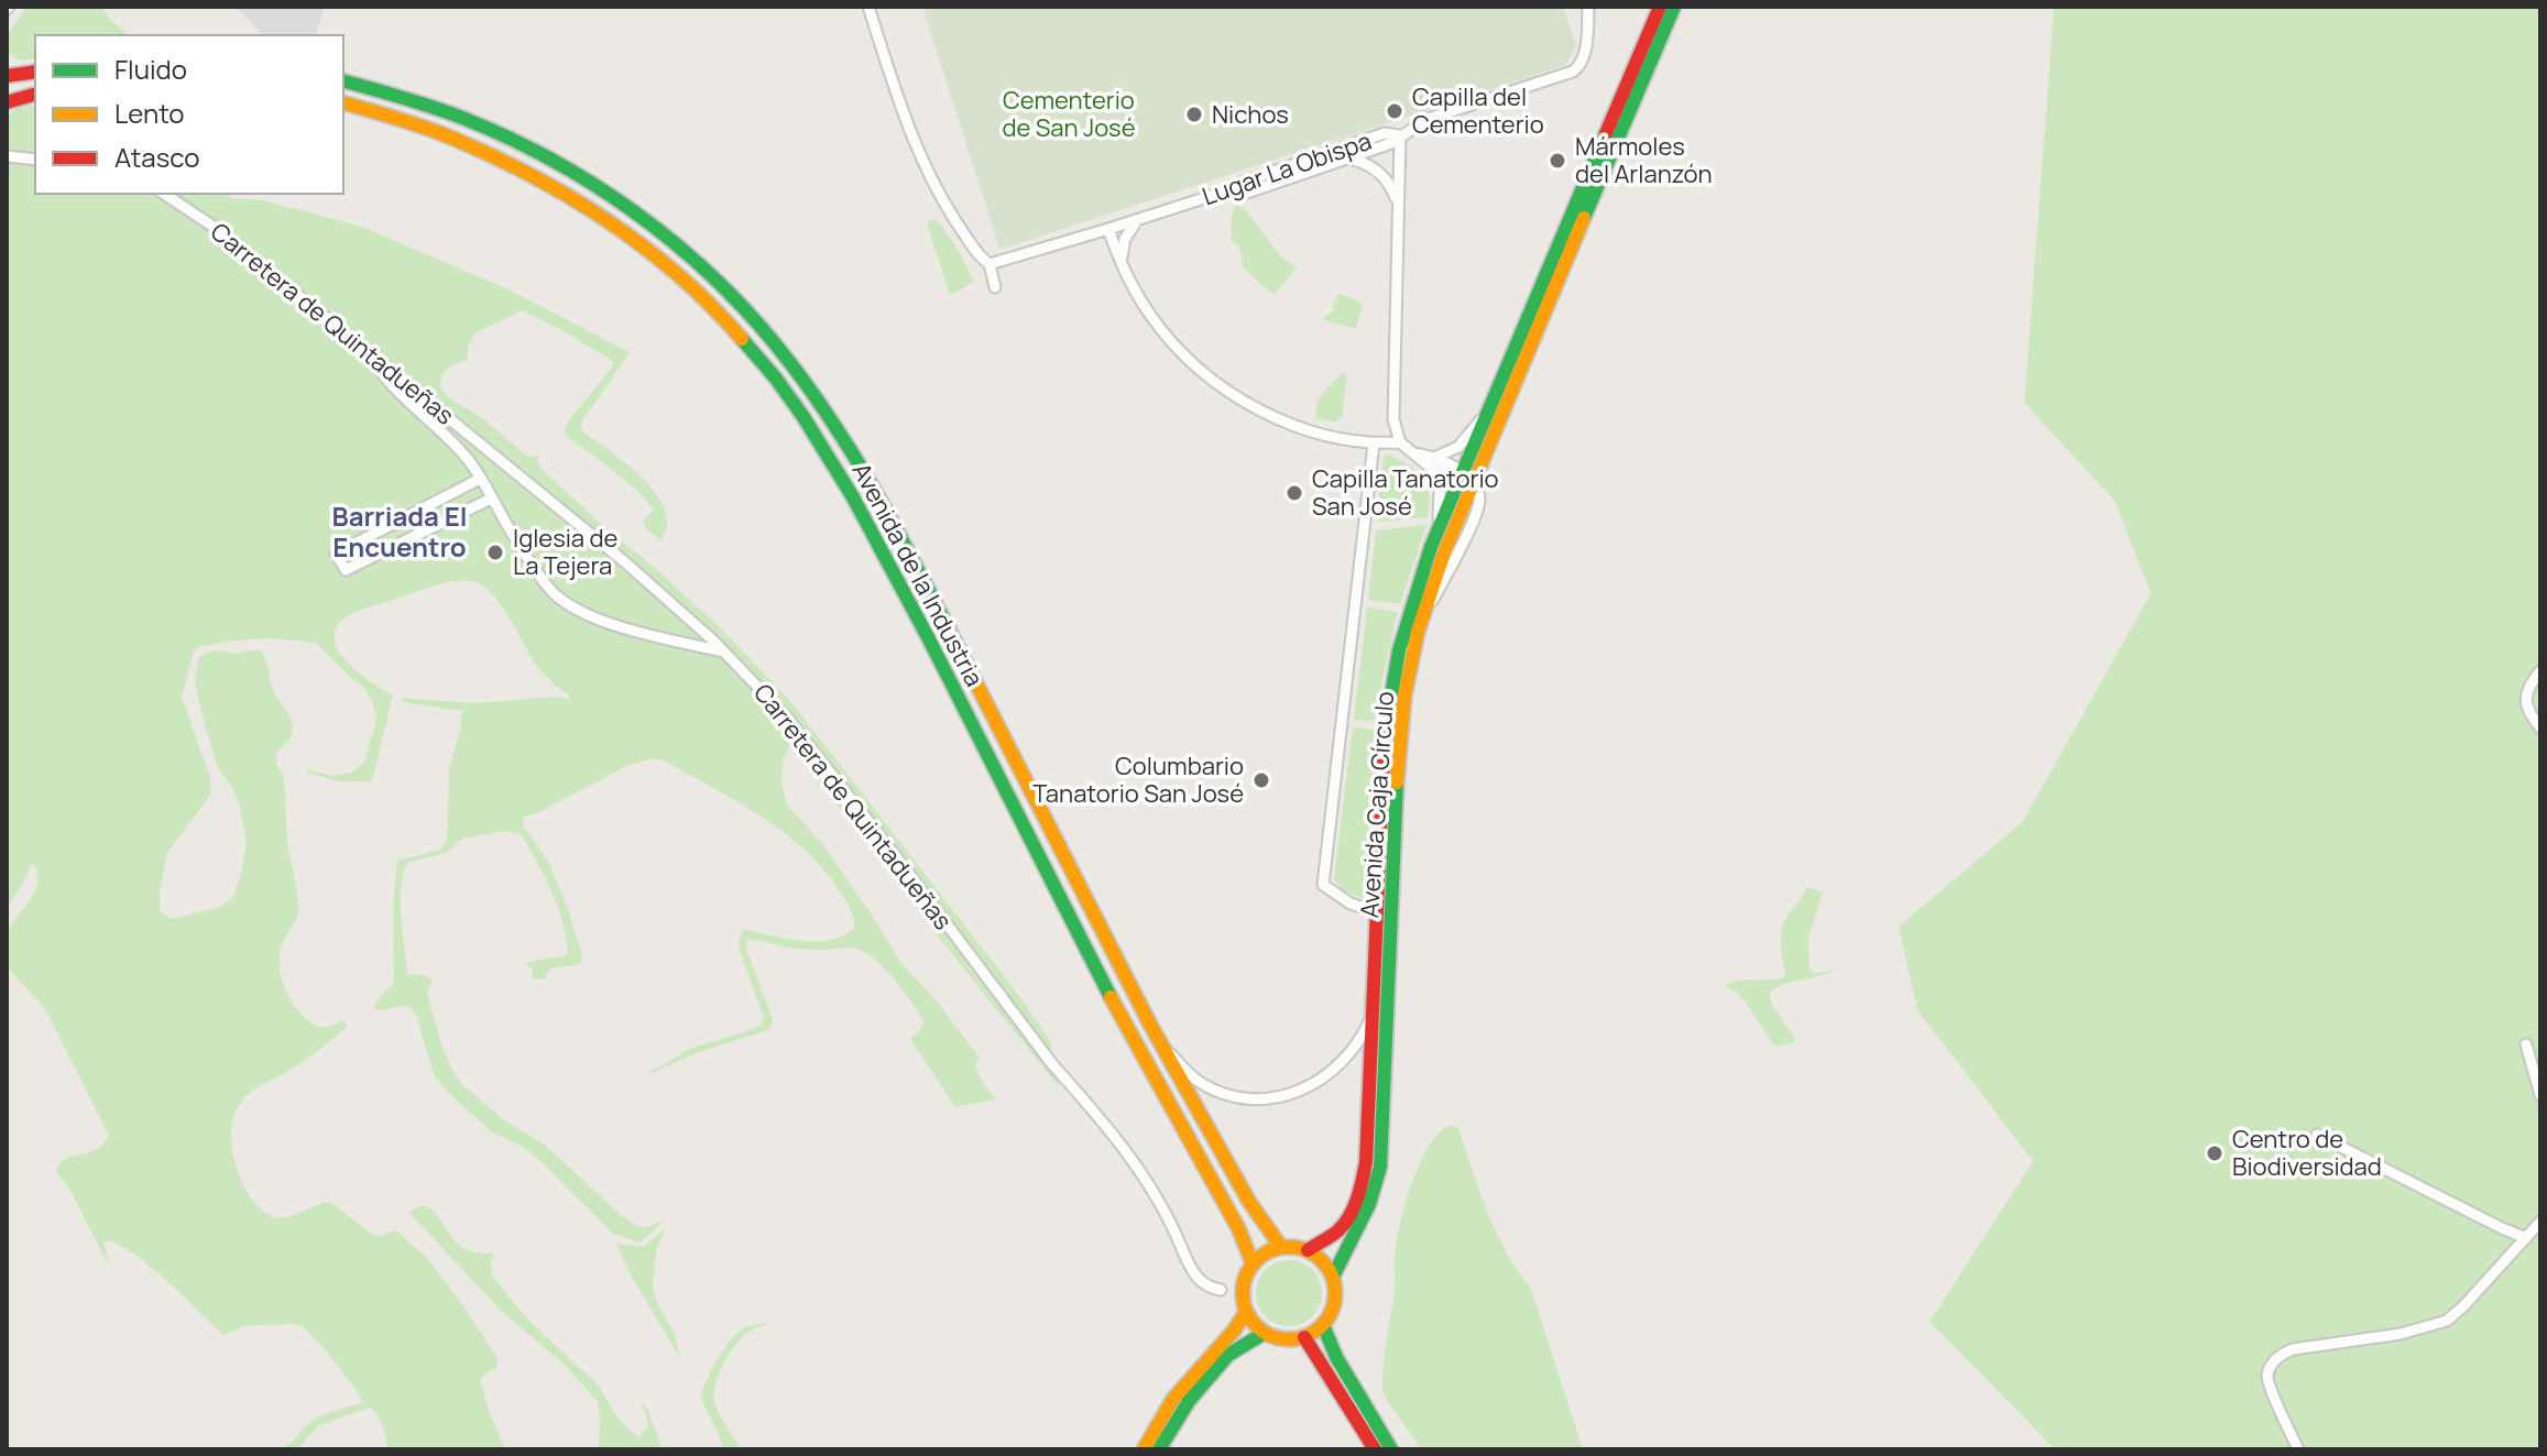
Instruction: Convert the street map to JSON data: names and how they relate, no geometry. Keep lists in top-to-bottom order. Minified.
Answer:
{"streets":{"main road":["Avenida de la Industria","Avenida Caja Círculo"],"street":["Lugar La Obispa","Carretera de Quintadueñas"]},"crossings":[["Avenida de la Industria","Avenida Caja Círculo"]],"districts":["Barriada El Encuentro"],"parks":["Cementerio de San José"],"places":["Capilla del Cementerio","Nichos","Mármoles del Arlanzón","Capilla Tanatorio San José","Iglesia de La Tejera","Columbario Tanatorio San José","Centro de Biodiversidad"],"legend":["Fluido","Lento","Atasco"]}
